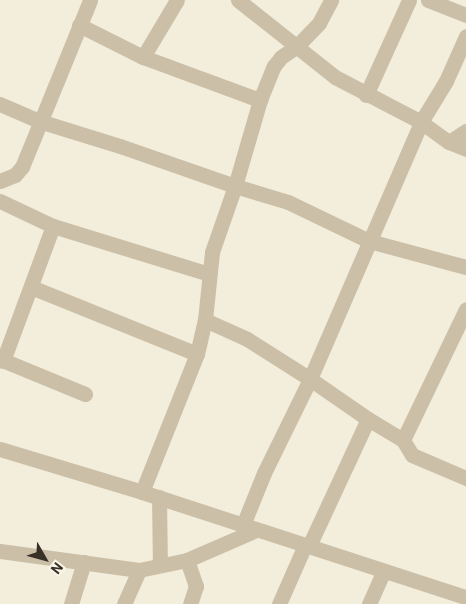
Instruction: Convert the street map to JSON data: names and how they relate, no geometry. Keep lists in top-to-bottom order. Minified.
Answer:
{"north":"bottom right"}
